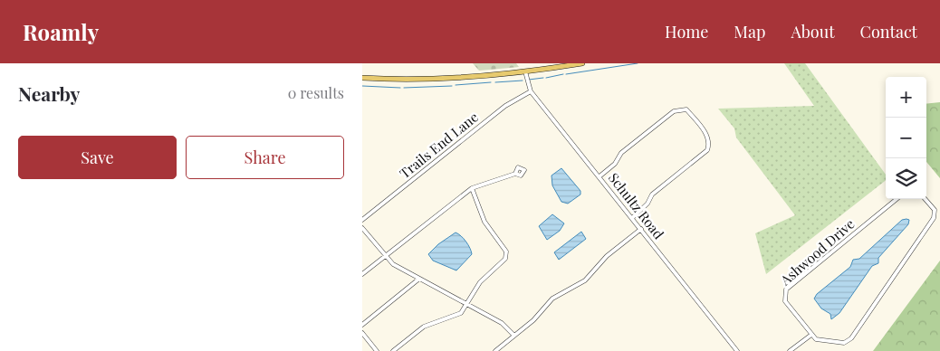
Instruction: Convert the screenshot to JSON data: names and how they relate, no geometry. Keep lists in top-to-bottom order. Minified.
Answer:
{"streets":{"street":["Trails End Lane","Schultz Road","Ashwood Drive"]},"crossings":[["Trails End Lane","Schultz Road"]],"page":{"header":"Roamly","nav":["Home","Map","About","Contact"],"heading":["Nearby","0 results"],"map_buttons":["+","−"],"buttons":["Save","Share"]}}
